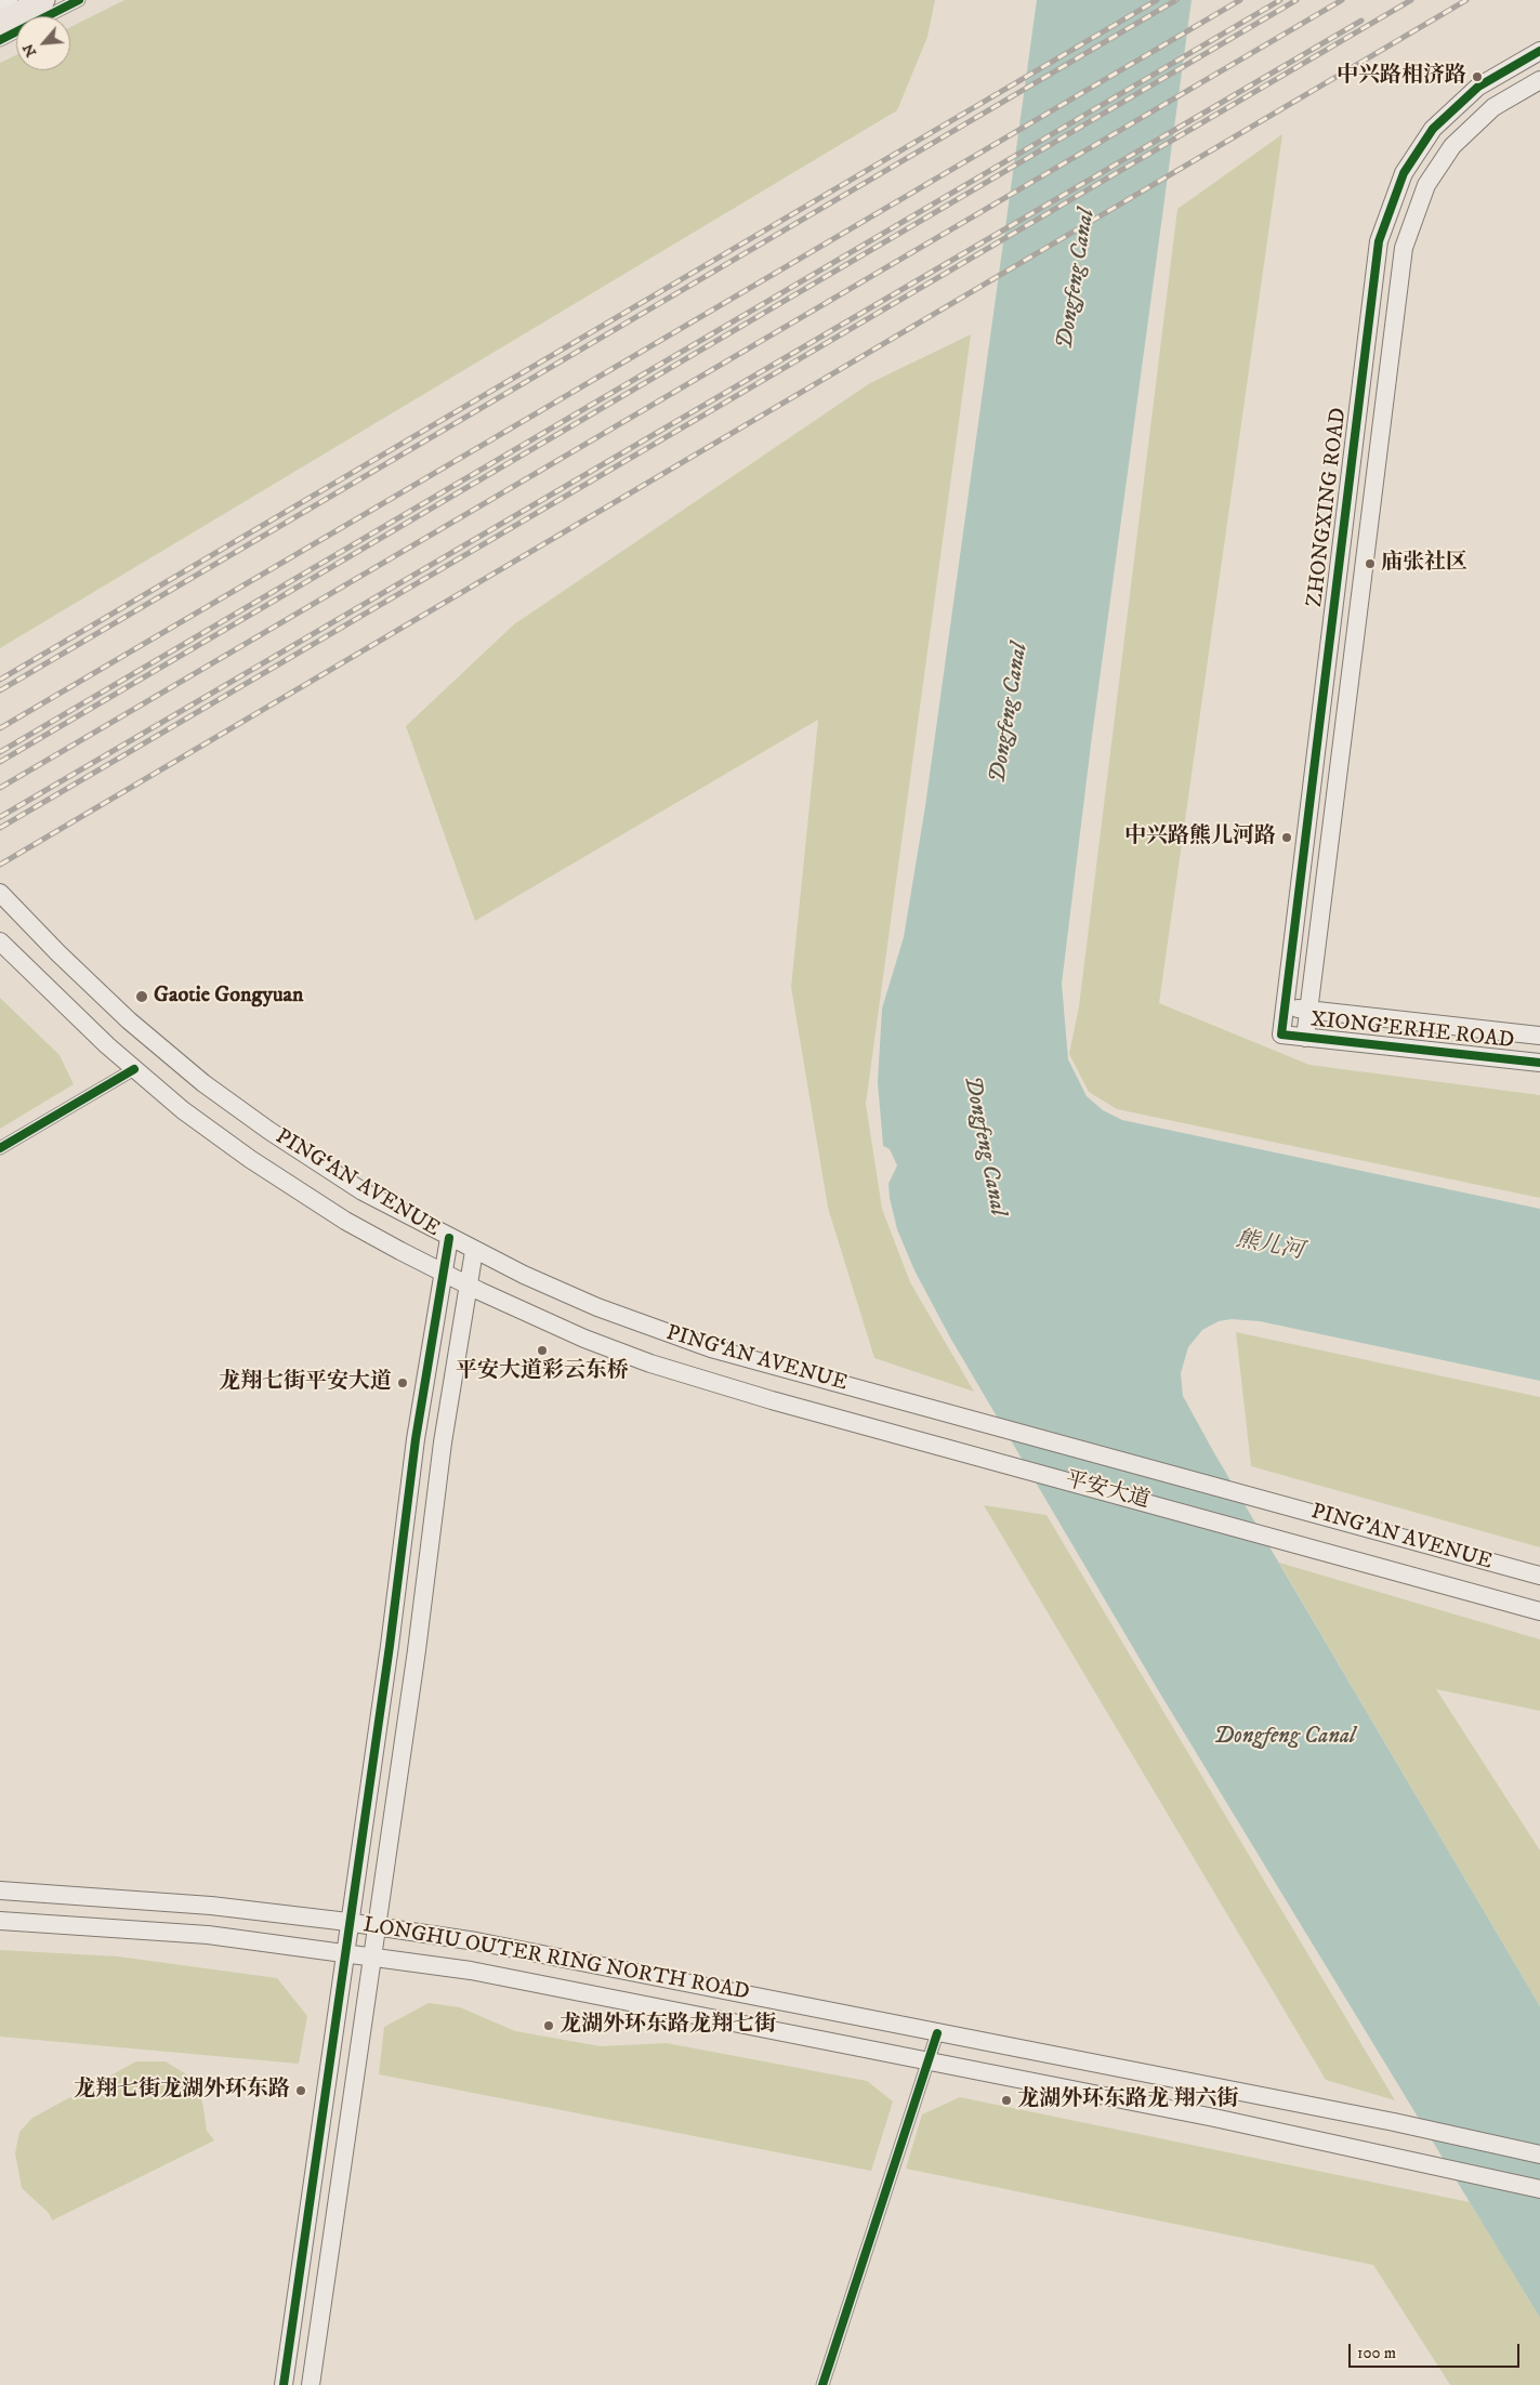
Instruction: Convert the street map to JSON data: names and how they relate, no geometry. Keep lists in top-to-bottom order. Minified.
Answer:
{"streets":{"main road":["ZHONGXING ROAD","XIONG'ERHE ROAD","PING‘AN AVENUE","平安大道","PING'AN AVENUE","LONGHU OUTER RING NORTH ROAD"]},"crossings":[["ZHONGXING ROAD","XIONG'ERHE ROAD"],["PING‘AN AVENUE","平安大道"],["平安大道","PING'AN AVENUE"]],"water":["Dongfeng Canal","熊儿河"],"places":["中兴路相济路","庙张社区","中兴路熊儿河路","Gaotie Gongyuan","平安大道彩云东桥","龙翔七街平安大道","龙湖外环东路龙翔七街","龙翔七街龙湖外环东路","龙湖外环东路龙 翔六街"],"scale_bar":"100 m","north":"bottom left"}
